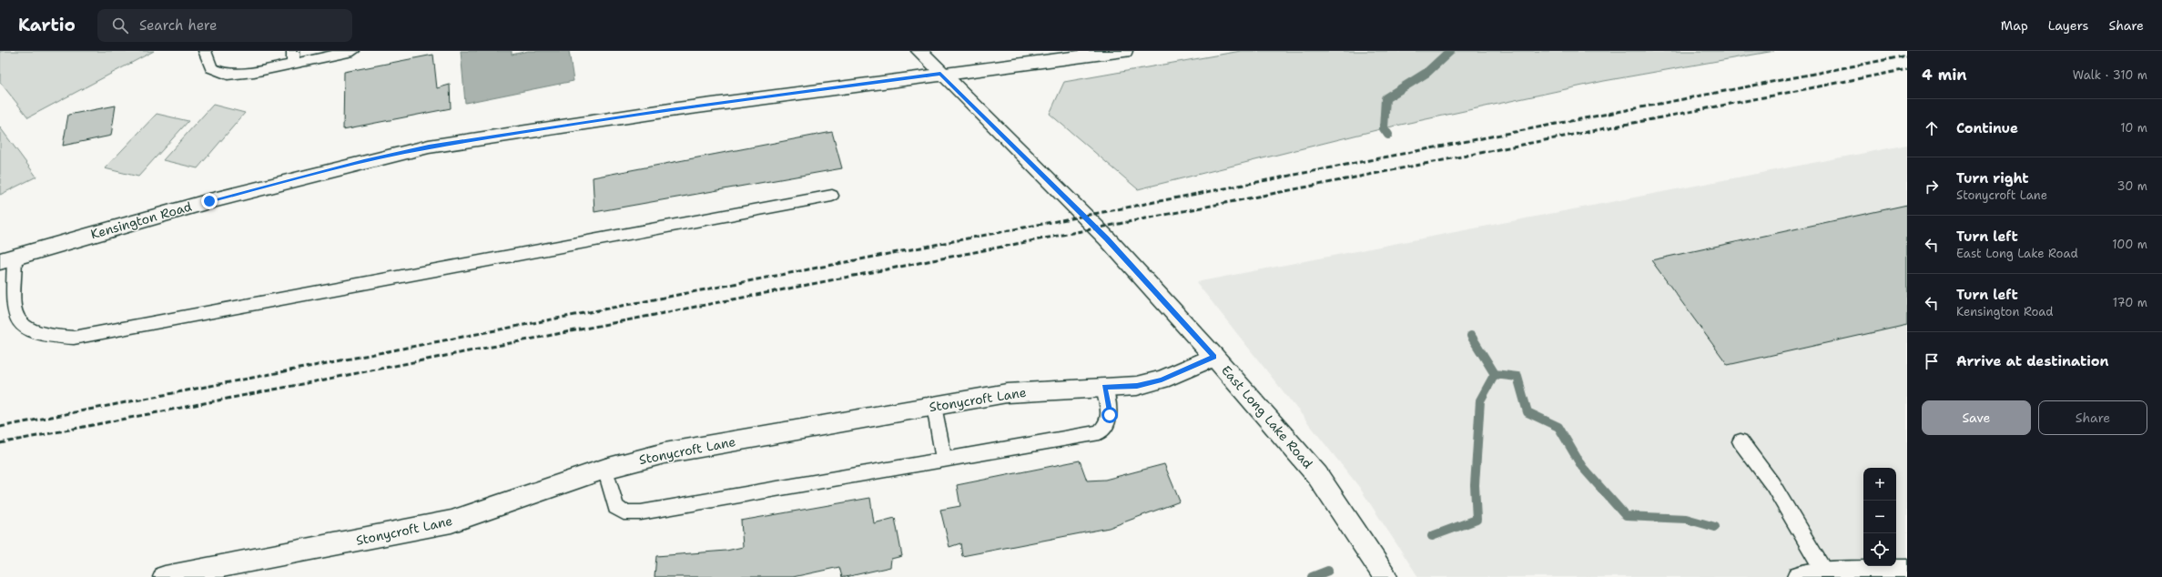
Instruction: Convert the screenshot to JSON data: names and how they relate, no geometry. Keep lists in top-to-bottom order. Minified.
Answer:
{"streets":{"street":["Kensington Road","Stonycroft Lane","East Long Lake Road"]},"crossings":[["Kensington Road","East Long Lake Road"],["Stonycroft Lane","East Long Lake Road"]],"page":{"header":"Kartio","search":"Search here","nav":["Map","Layers","Share"],"heading":["4 min","Walk · 310 m"],"list":[["Continue","10 m"],["Turn right","Stonycroft Lane","30 m"],["Turn left","East Long Lake Road","100 m"],["Turn left","Kensington Road","170 m"],"Arrive at destination"],"buttons":["Save","Share"],"map_buttons":["+","−"]}}
